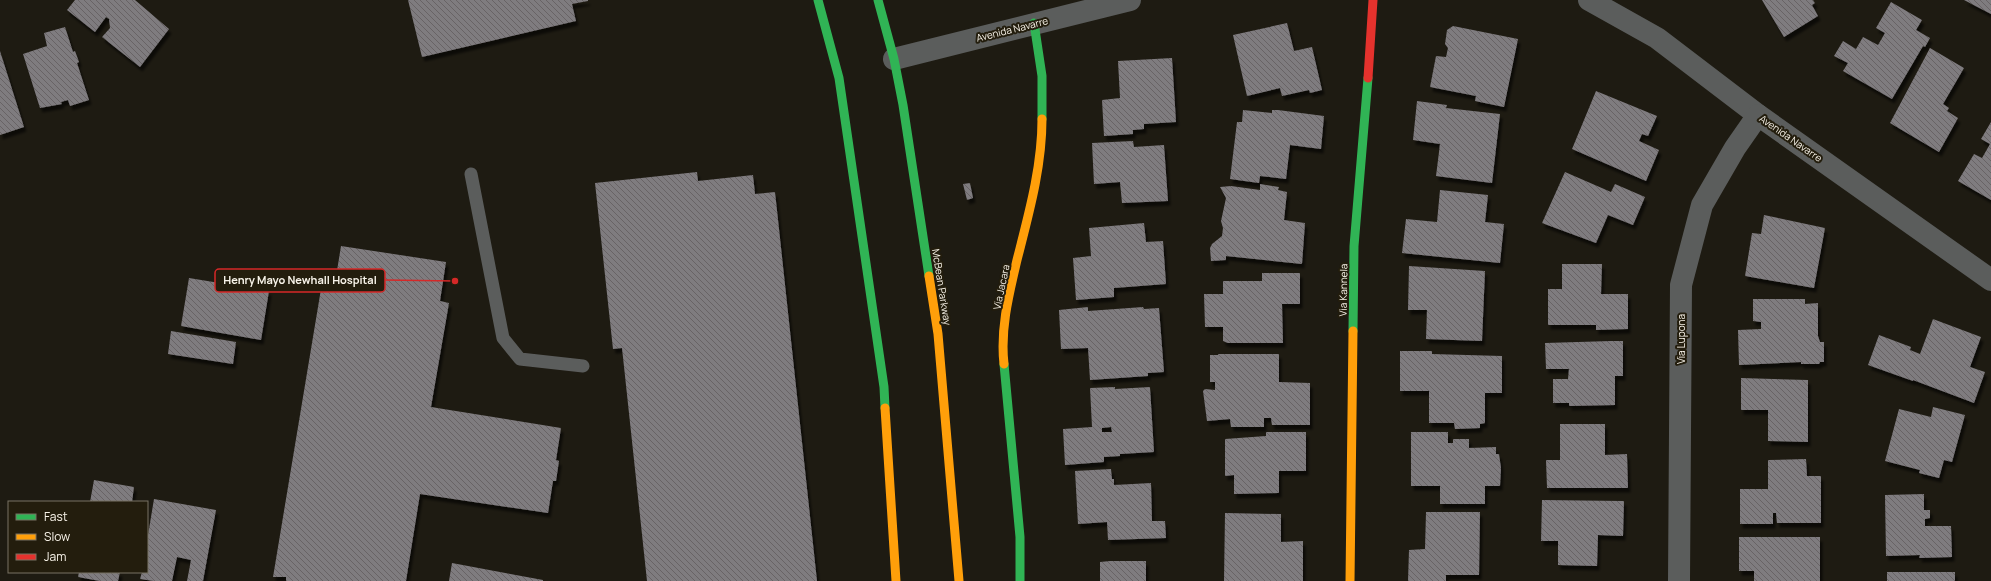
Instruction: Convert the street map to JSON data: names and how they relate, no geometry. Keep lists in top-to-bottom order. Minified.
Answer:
{"streets":{"main road":["McBean Parkway","Via Jacara","Via Kannela"],"street":["Avenida Navarre","Via Lupona"]},"crossings":[["Avenida Navarre","McBean Parkway"],["Avenida Navarre","Via Jacara"],["Avenida Navarre","Via Lupona"]],"places":["Henry Mayo Newhall Hospital"],"legend":["Fast","Slow","Jam"]}
